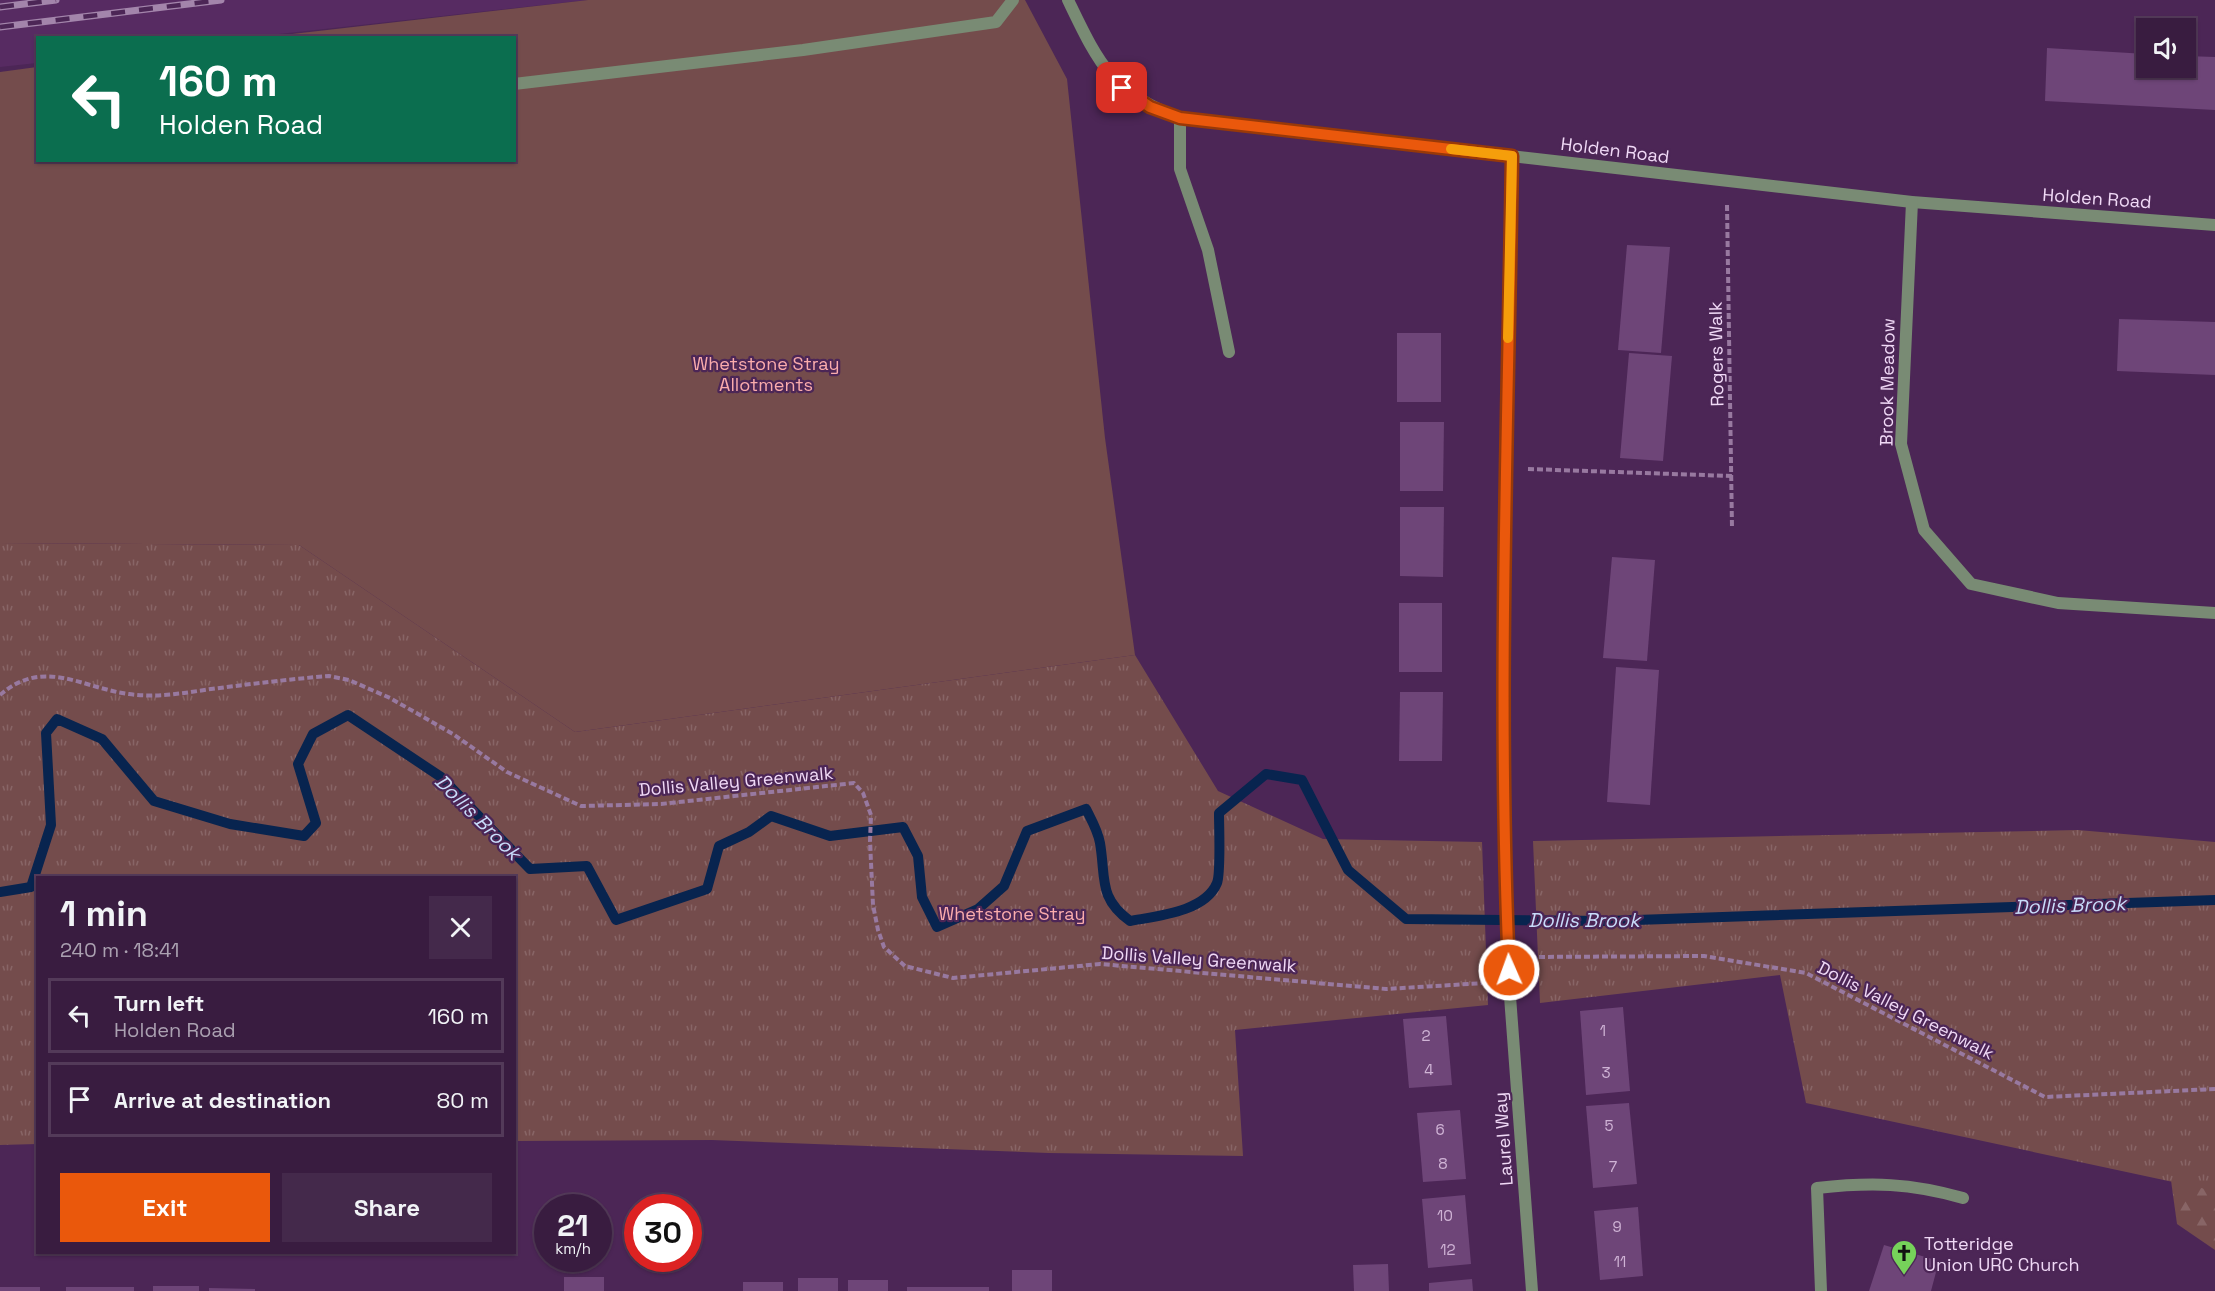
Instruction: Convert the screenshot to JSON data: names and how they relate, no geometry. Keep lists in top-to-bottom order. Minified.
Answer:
{"streets":{"street":["Holden Road","Brook Meadow","Laurel Way"],"path":["Rogers Walk","Dollis Valley Greenwalk"]},"crossings":[["Holden Road","Rogers Walk"],["Holden Road","Brook Meadow"],["Holden Road","Laurel Way"],["Dollis Valley Greenwalk","Laurel Way"]],"water":["Dollis Brook"],"parks":["Whetstone Stray Allotments","Whetstone Stray"],"places":{"church":["Totteridge Union URC Church"]},"house_numbers":["1","2","4","3","5","6","8","7","10","9","12","11"],"page":{"turn":["160 m","Holden Road"],"heading":["1 min","240 m · 18:41"],"list":[{"name":"Turn left","note":"Holden Road","value":"160 m"},{"name":"Arrive at destination","value":"80 m"}],"buttons":["Exit","Share"],"speed":"21 km/h","limit":"30"}}
